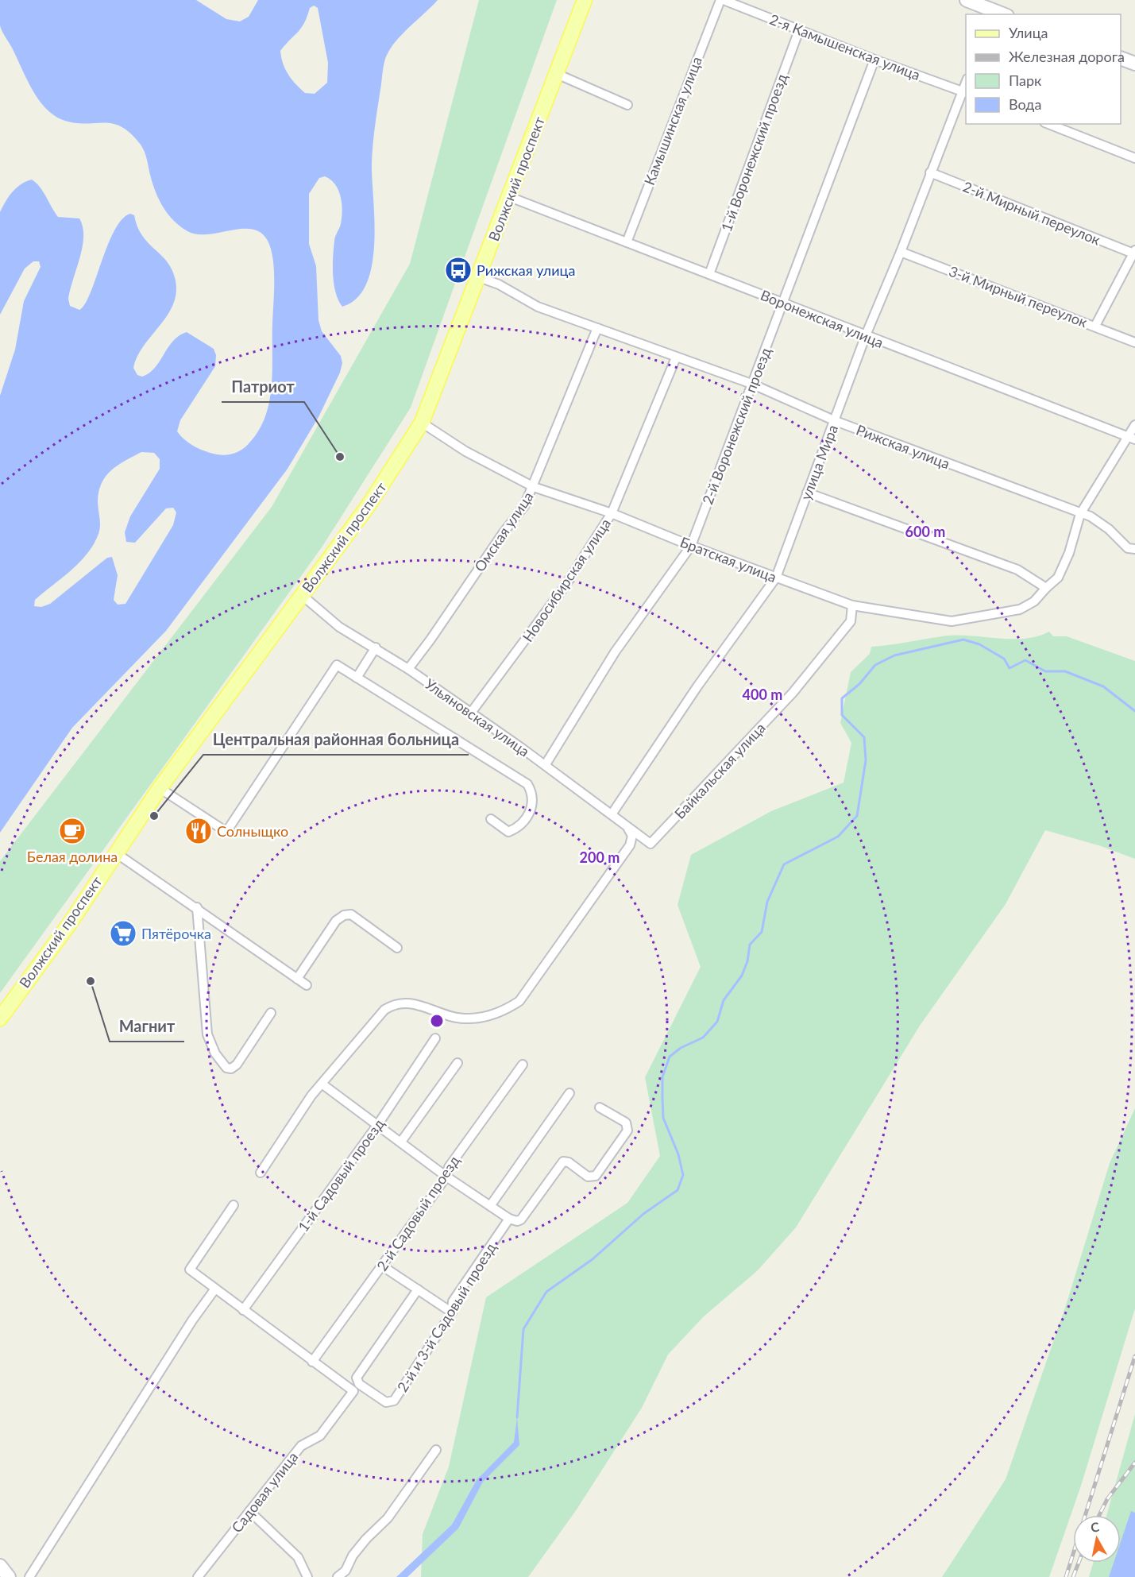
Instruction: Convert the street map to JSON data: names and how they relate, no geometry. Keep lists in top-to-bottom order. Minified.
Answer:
{"streets":{"main road":["Волжский проспект"],"street":["2-я Камышенская улица","Камышинская улица","1-й Воронежский проезд","2-й Мирный переулок","3-й Мирный переулок","Воронежская улица","2-й Воронежский проезд","Рижская улица","улица Мира","Омская улица","Братская улица","Новосибирская улица","Ульяновская улица","Байкальская улица","1-й Садовый проезд","2-й Садовый проезд","2-й и 3-й Садовый проезд","Садовая улица"]},"crossings":[["2-я Камышенская улица","Камышинская улица"],["2-я Камышенская улица","1-й Воронежский проезд"],["2-я Камышенская улица","2-й Воронежский проезд"],["2-я Камышенская улица","улица Мира"],["Камышинская улица","Воронежская улица"],["1-й Воронежский проезд","Воронежская улица"],["Волжский проспект","Воронежская улица"],["Волжский проспект","Рижская улица"],["Волжский проспект","Братская улица"],["Волжский проспект","Ульяновская улица"],["2-й Мирный переулок","улица Мира"],["3-й Мирный переулок","улица Мира"],["Воронежская улица","2-й Воронежский проезд"],["Воронежская улица","улица Мира"],["2-й Воронежский проезд","Рижская улица"],["2-й Воронежский проезд","Братская улица"],["2-й Воронежский проезд","Ульяновская улица"],["Рижская улица","улица Мира"],["Рижская улица","Омская улица"],["Рижская улица","Новосибирская улица"],["улица Мира","Братская улица"],["улица Мира","Ульяновская улица"],["Омская улица","Братская улица"],["Омская улица","Ульяновская улица"],["Братская улица","Новосибирская улица"],["Братская улица","Байкальская улица"],["Новосибирская улица","Ульяновская улица"],["Ульяновская улица","Байкальская улица"],["2-й Садовый проезд","Садовая улица"]],"places":{"bus stop":["Рижская улица"],"other":["Патриот","Центральная районная больница","Магнит"],"cafe":["Белая долина"],"restaurant":["Солныщко"],"supermarket":["Пятёрочка"]},"legend":["Улица","Железная дорога","Парк","Вода"],"north":"top","rings":["600 m","400 m","200 m"]}
